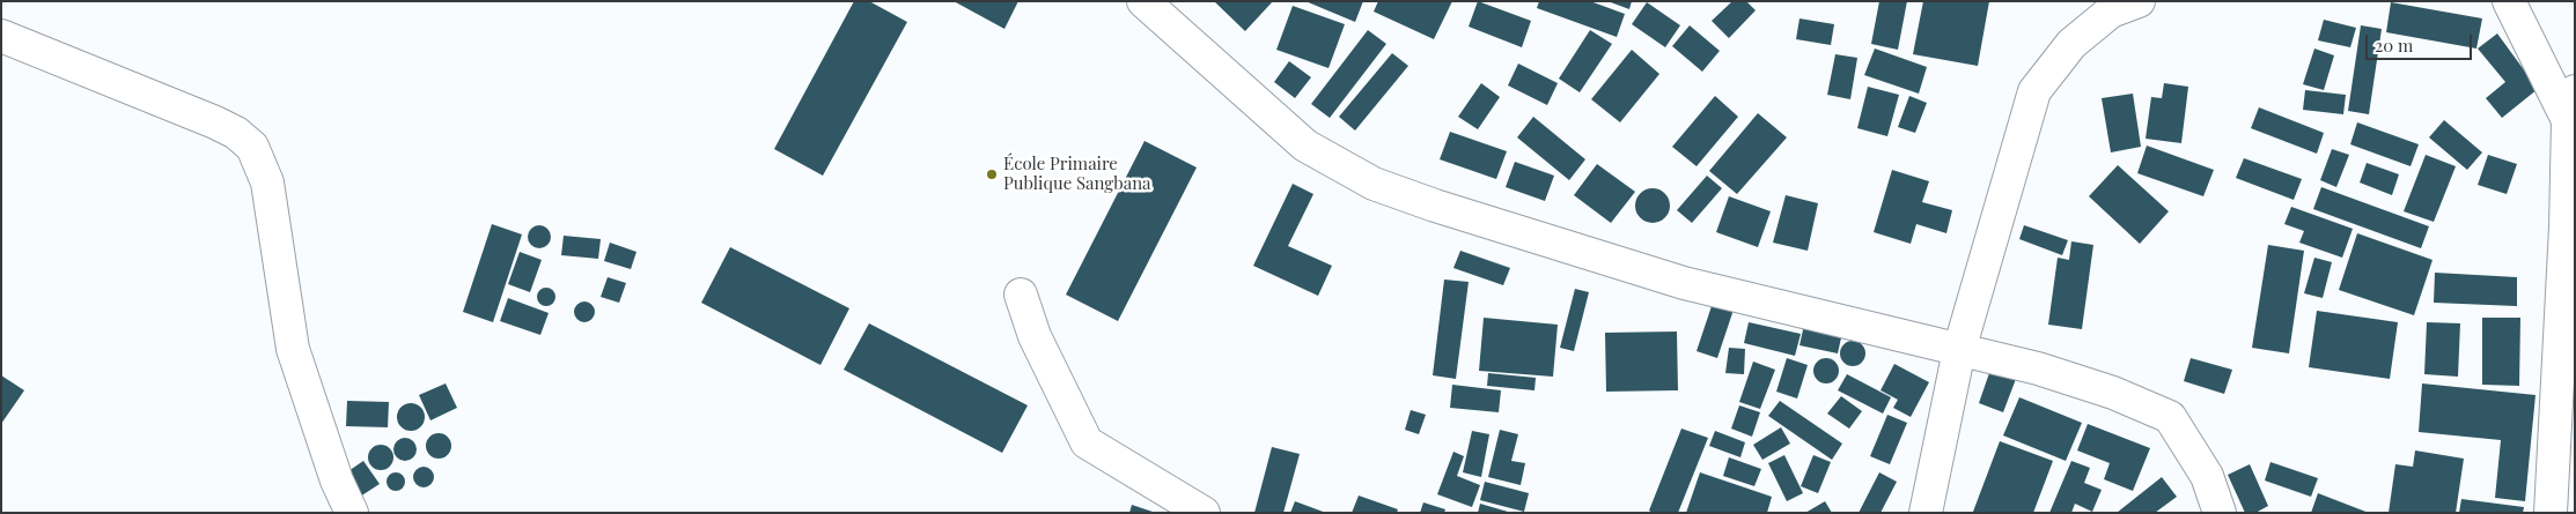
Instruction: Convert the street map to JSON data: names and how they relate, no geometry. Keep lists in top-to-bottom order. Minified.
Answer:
{"places":["École Primaire Publique Sangbana"],"scale_bar":"20 m"}
